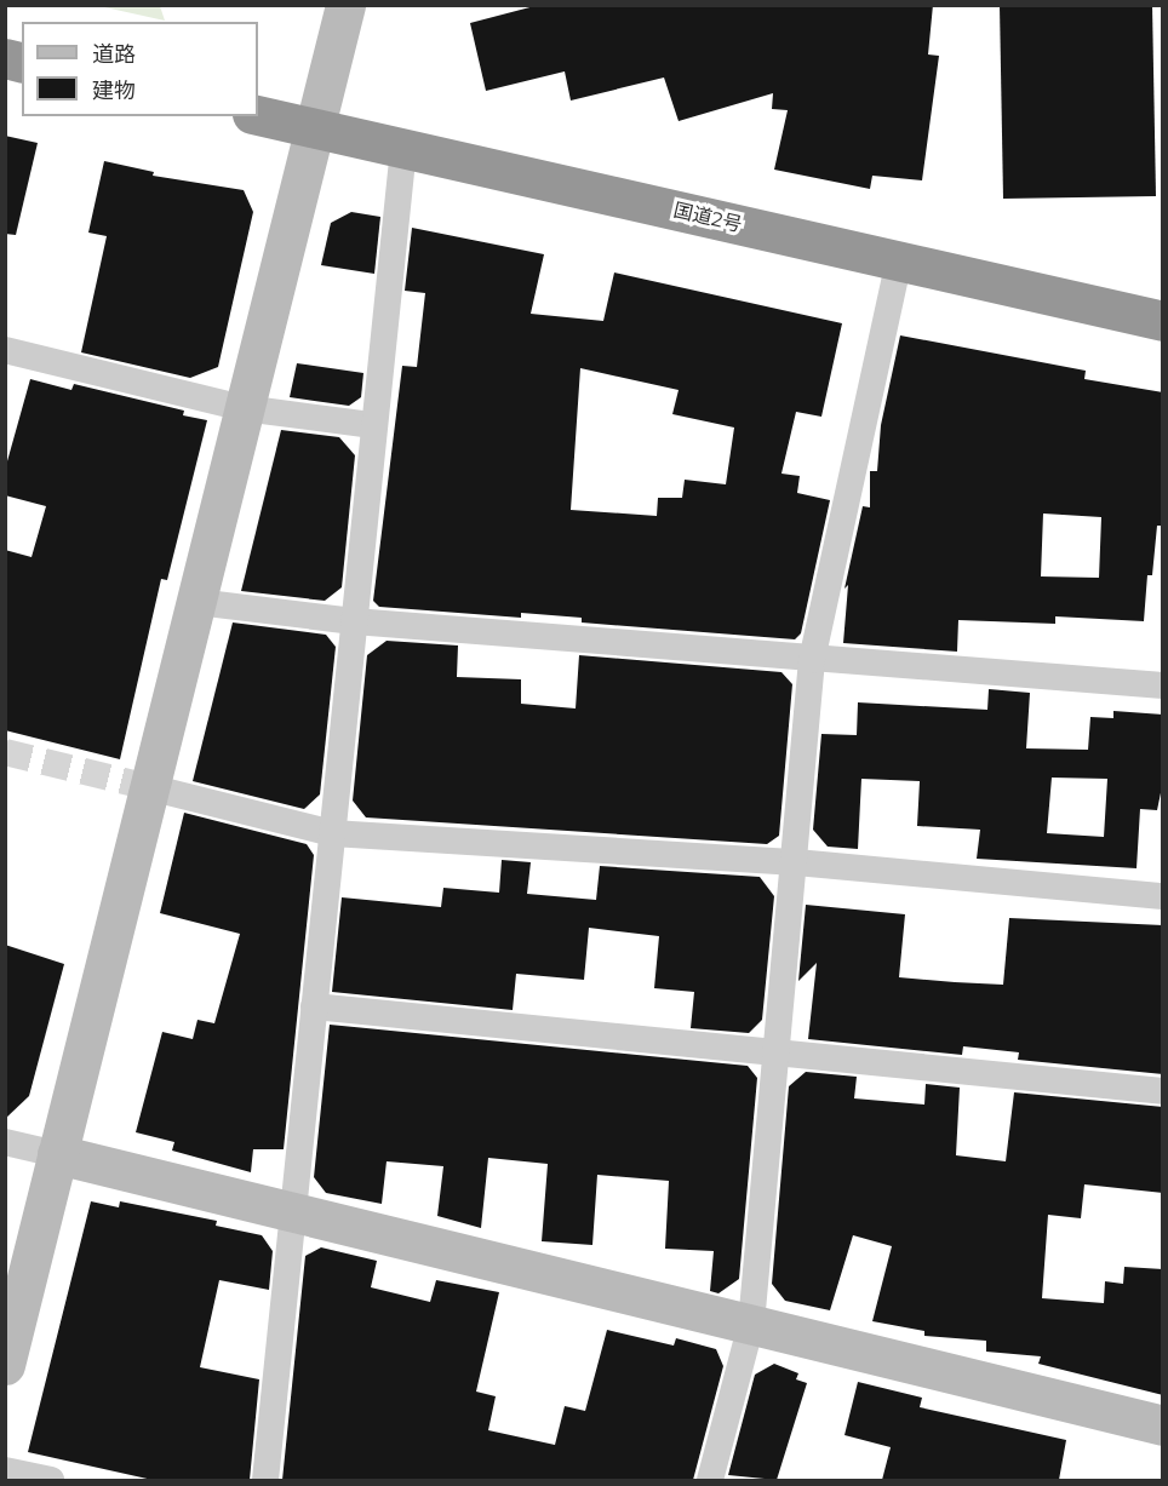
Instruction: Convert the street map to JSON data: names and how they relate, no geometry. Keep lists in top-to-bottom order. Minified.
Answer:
{"streets":{"highway":["国道2号"]},"legend":["道路","建物"]}
